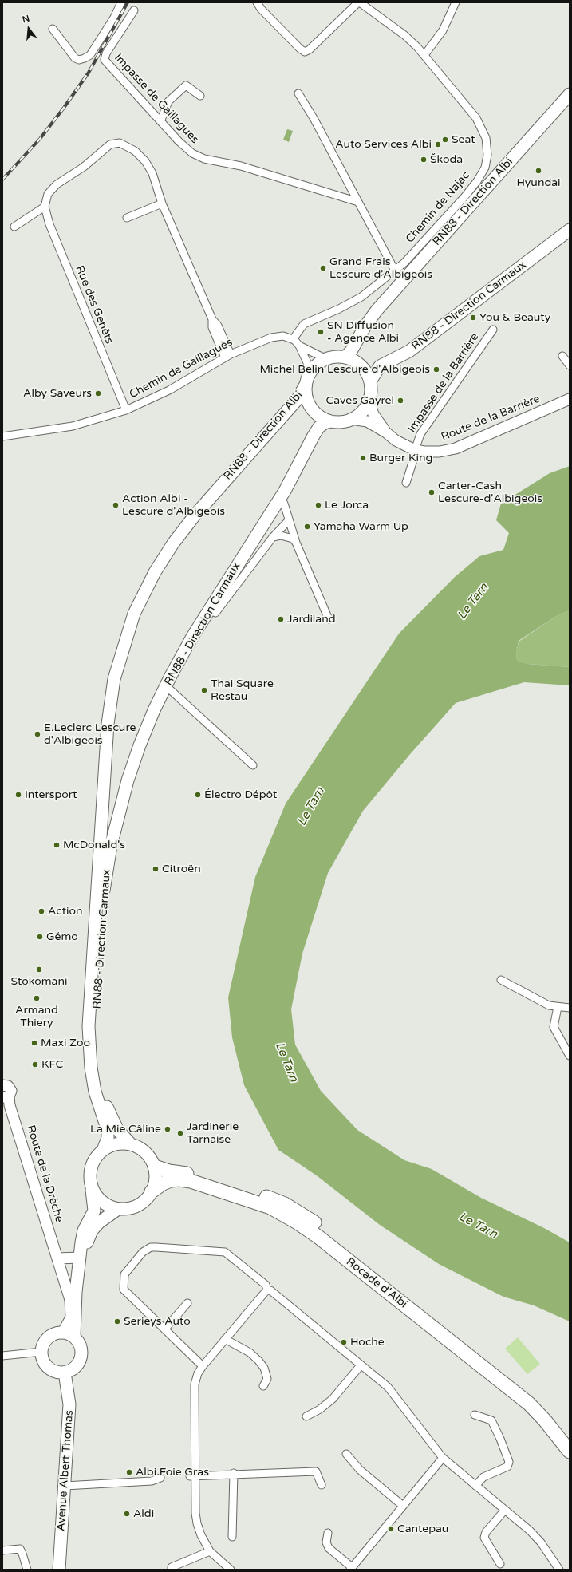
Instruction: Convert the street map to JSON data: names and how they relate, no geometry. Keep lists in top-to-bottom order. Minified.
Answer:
{"streets":{"highway":["Rocade d'Albi"],"main road":["RN88 - Direction Albi","RN88 - Direction Carmaux","Avenue Albert Thomas"],"street":["Impasse de Gaillagues","Chemin de Najac","Rue des Genêts","Chemin de Gaillaguès","Impasse de la Barrière","Route de la Barrière","Route de la Drêche"]},"crossings":[["RN88 - Direction Albi","RN88 - Direction Carmaux"],["RN88 - Direction Albi","Chemin de Gaillaguès"],["RN88 - Direction Albi","Route de la Barrière"],["RN88 - Direction Albi","Rocade d'Albi"],["Chemin de Najac","Chemin de Gaillaguès"],["Rue des Genêts","Chemin de Gaillaguès"],["RN88 - Direction Carmaux","Chemin de Gaillaguès"],["RN88 - Direction Carmaux","Route de la Barrière"],["RN88 - Direction Carmaux","Rocade d'Albi"],["Chemin de Gaillaguès","Route de la Barrière"],["Impasse de la Barrière","Route de la Barrière"],["Route de la Drêche","Avenue Albert Thomas"]],"water":["Le Tarn"],"places":["Seat","Auto Services Albi","Škoda","Hyundai","Grand Frais Lescure d'Albigeois","You & Beauty","SN Diffusion - Agence Albi","Michel Belin Lescure d'Albigeois","Alby Saveurs","Caves Gayrel","Burger King","Carter-Cash Lescure-d'Albigeois","Action Albi - Lescure d'Albigeois","Le Jorca","Yamaha Warm Up","Jardiland","Thai Square Restau","E.Leclerc Lescure d'Albigeois","Intersport","Électro Dépôt","McDonald's","Citroën","Action","Gémo","Stokomani","Armand Thiery","Maxi Zoo","KFC","La Mie Câline","Jardinerie Tarnaise","Serieys Auto","Hoche","Albi Foie Gras","Aldi","Cantepau"],"north":"top"}
